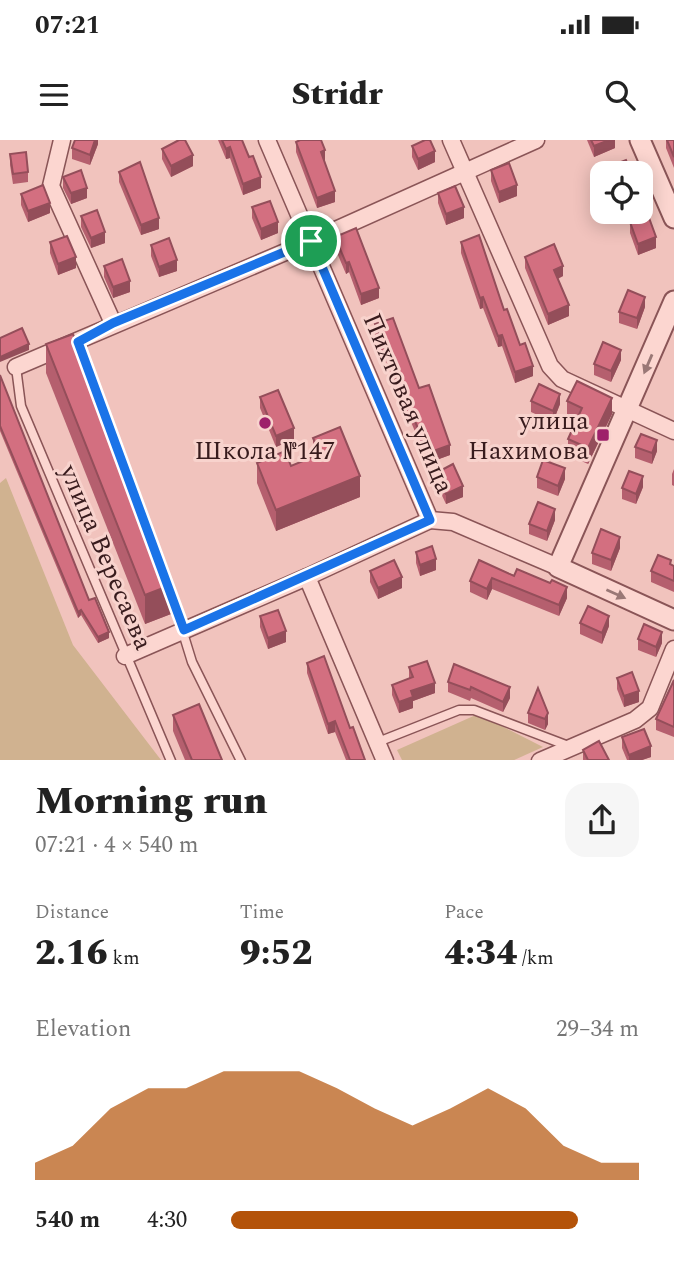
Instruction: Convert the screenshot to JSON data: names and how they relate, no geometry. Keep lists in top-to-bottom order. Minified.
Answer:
{"streets":{"street":["Пихтовая улица"],"lane":["улица Вересаева"]},"places":{"other":["Школа №147"],"transit":["улица Нахимова"]},"page":{"status":"07:21","header":"Stridr","heading":["Morning run","07:21 · 4 × 540 m"],"stats":[["Distance","2.16 km"],["Time","9:52"],["Pace","4:34 /km"]],"chart":["Elevation","29–34 m"],"list":[{"name":"540 m","note":"4:30"}]}}
